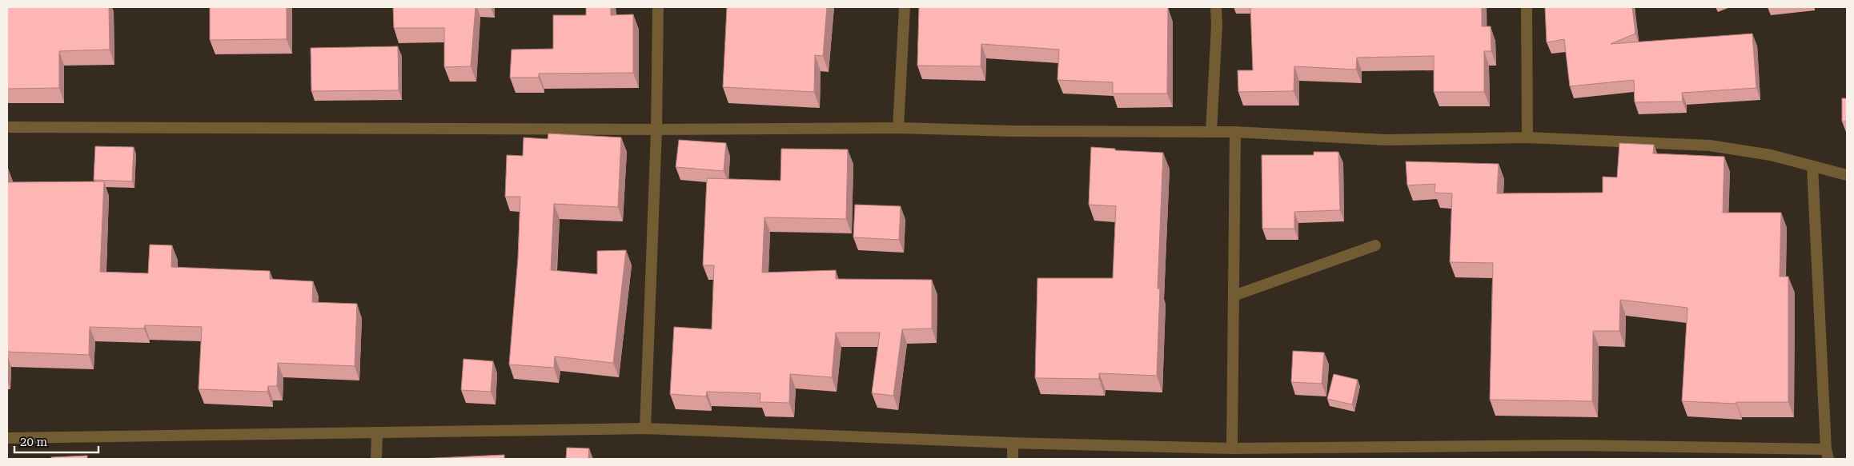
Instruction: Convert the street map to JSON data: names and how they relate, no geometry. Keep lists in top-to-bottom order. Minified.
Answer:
{"scale_bar":"20 m"}
